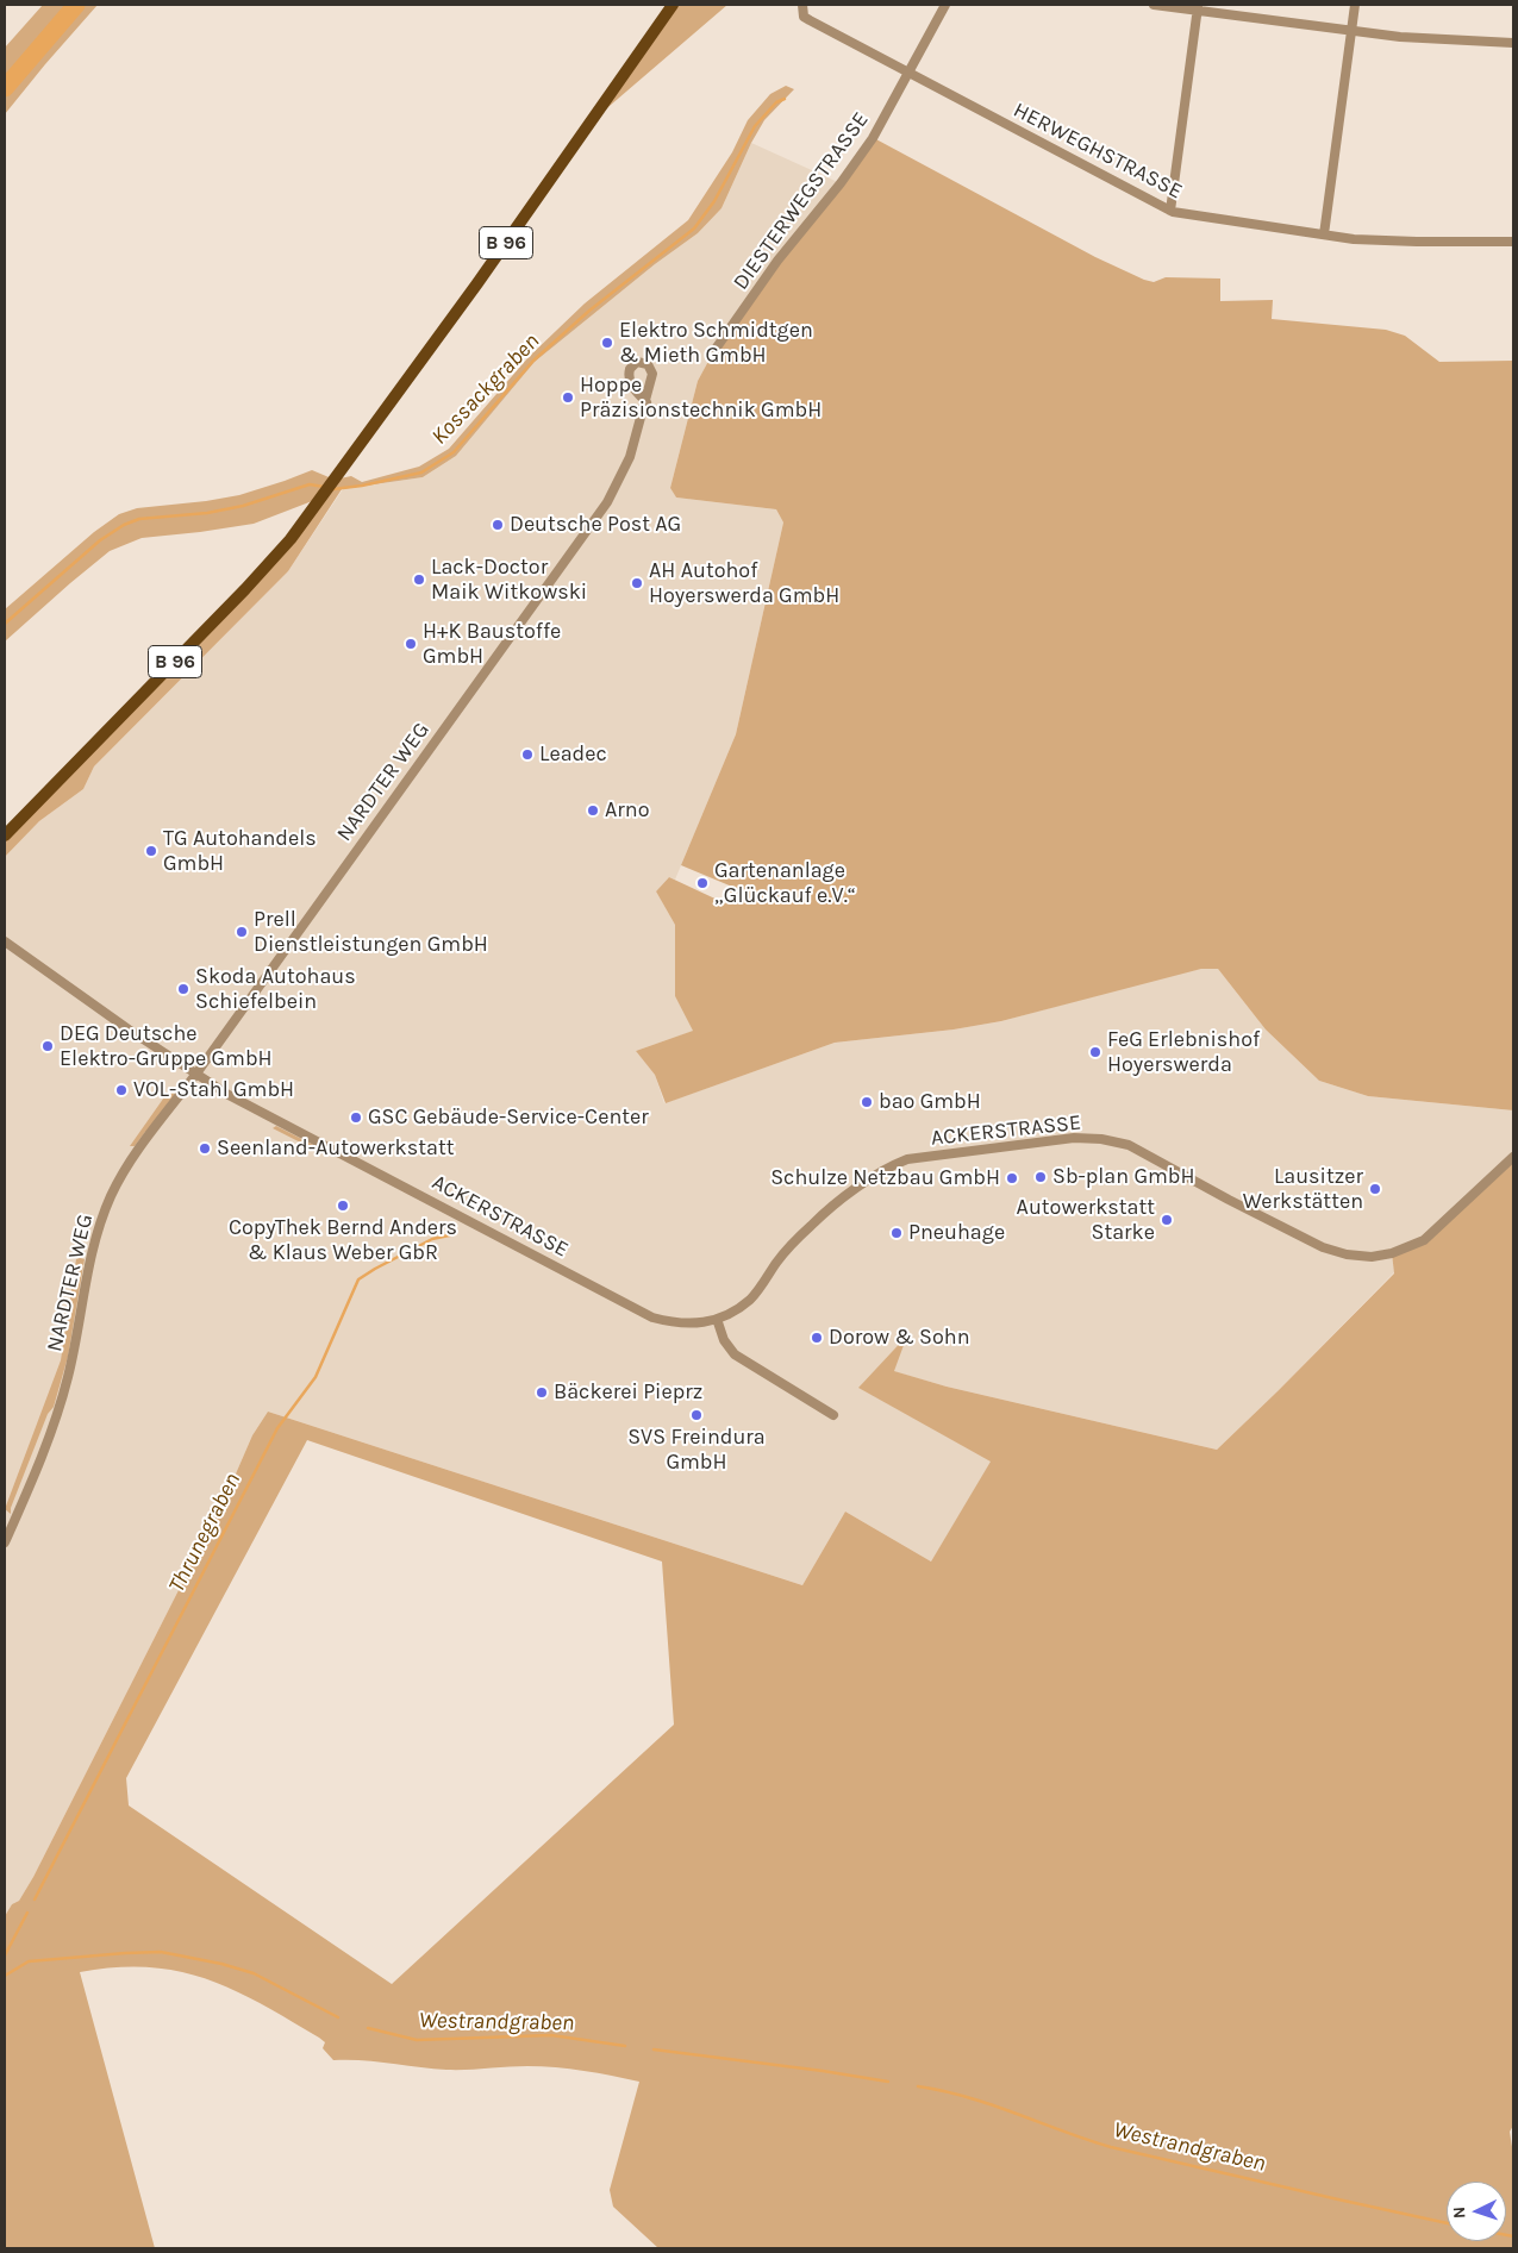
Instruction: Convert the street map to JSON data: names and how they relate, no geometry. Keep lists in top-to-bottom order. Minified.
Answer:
{"streets":{"main road":["B 96"],"street":["HERWEGHSTRASSE","DIESTERWEGSTRASSE","NARDTER WEG","ACKERSTRASSE"]},"crossings":[["HERWEGHSTRASSE","DIESTERWEGSTRASSE"],["NARDTER WEG","ACKERSTRASSE"]],"water":["Kossackgraben","Thrunegraben","Westrandgraben"],"places":["Elektro Schmidtgen & Mieth GmbH","Hoppe Präzisionstechnik GmbH","Deutsche Post AG","Lack-Doctor Maik Witkowski","AH Autohof Hoyerswerda GmbH","H+K Baustoffe GmbH","Leadec","Arno","TG Autohandels GmbH","Gartenanlage „Glückauf e.V.“","Prell Dienstleistungen GmbH","Skoda Autohaus Schiefelbein","DEG Deutsche Elektro-Gruppe GmbH","FeG Erlebnishof Hoyerswerda","VOL-Stahl GmbH","bao GmbH","GSC Gebäude-Service-Center","Seenland-Autowerkstatt","Sb-plan GmbH","Schulze Netzbau GmbH","Lausitzer Werkstätten","CopyThek Bernd Anders & Klaus Weber GbR","Autowerkstatt Starke","Pneuhage","Dorow & Sohn","Bäckerei Pieprz","SVS Freindura GmbH"],"north":"left"}
